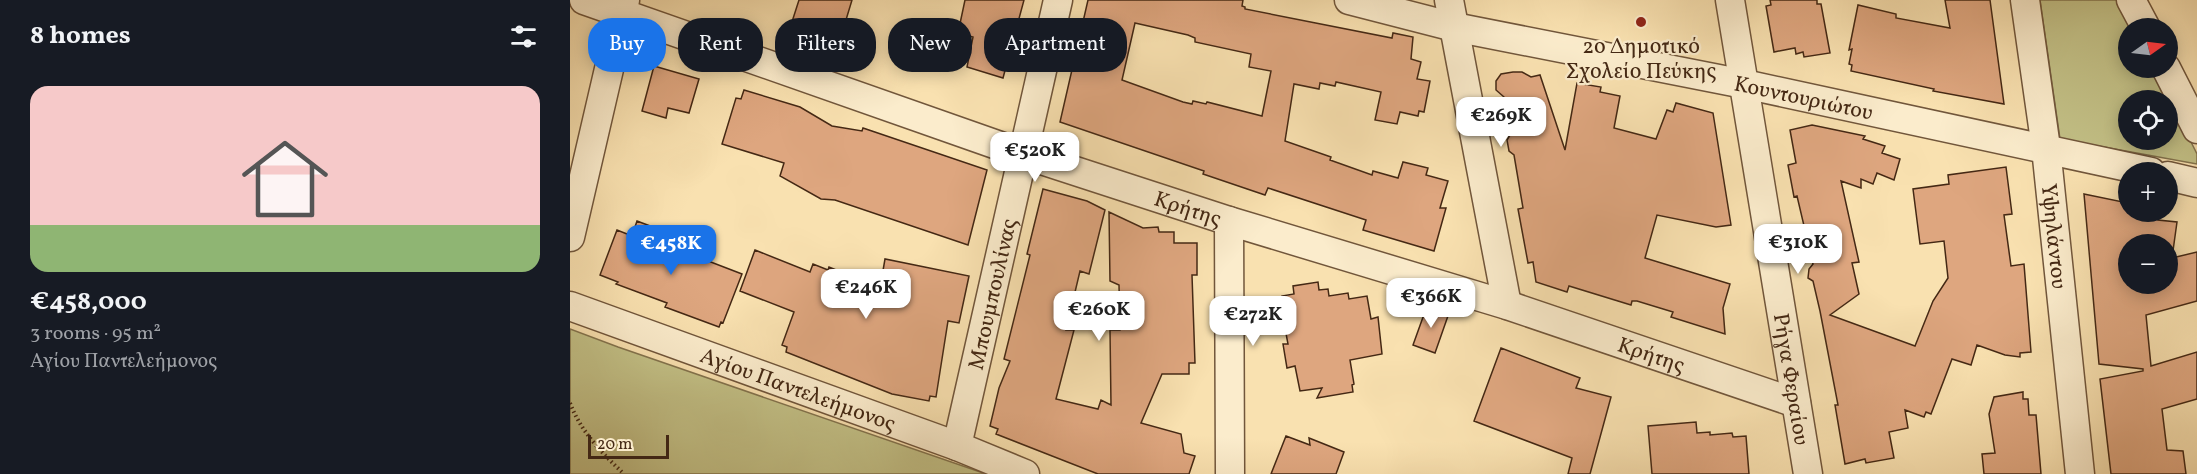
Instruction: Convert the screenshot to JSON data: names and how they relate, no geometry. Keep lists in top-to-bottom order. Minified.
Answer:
{"streets":{"street":["Κουντουριώτου","Κρήτης","Υψηλάντου","Μπουμπουλίνας","Ρήγα Φεραίου","Αγίου Παντελεήμονος"]},"crossings":[["Κουντουριώτου","Υψηλάντου"],["Κουντουριώτου","Ρήγα Φεραίου"],["Κρήτης","Μπουμπουλίνας"],["Κρήτης","Ρήγα Φεραίου"],["Μπουμπουλίνας","Αγίου Παντελεήμονος"]],"places":["2ο Δημοτικό Σχολείο Πεύκης"],"scale_bar":"20 m","north":"right","page":{"heading":"8 homes","map_buttons":["+","−"],"chip":["Buy","Rent","Filters","New","Apartment"],"list":[{"name":"€458,000","note":"3 rooms · 95 m² · Αγίου Παντελεήμονος"}],"price":["€269K","€520K","€310K","€458K","€246K","€366K","€260K","€272K"],"scale":"20 m"}}
